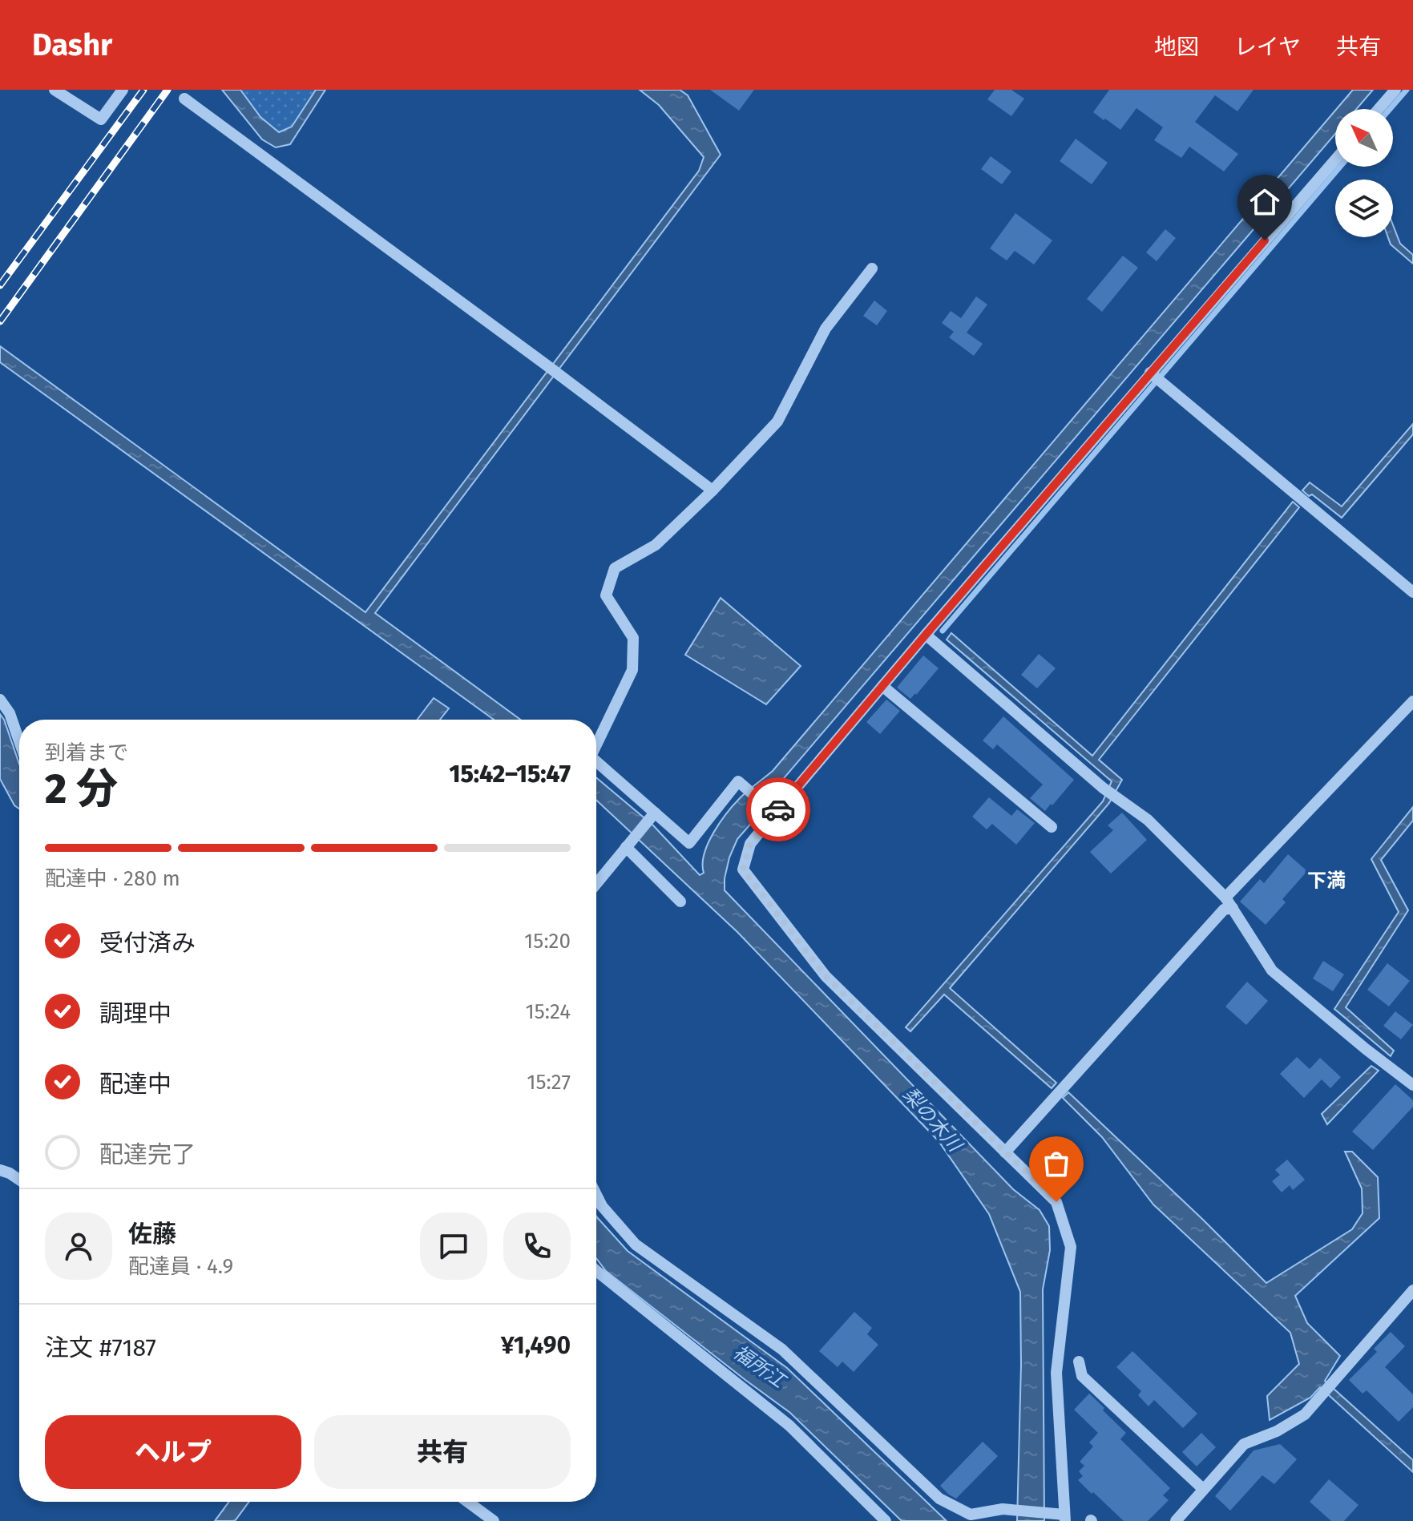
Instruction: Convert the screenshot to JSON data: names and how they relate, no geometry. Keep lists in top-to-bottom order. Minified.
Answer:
{"districts":["下満"],"water":["梨の木川","福所江"],"north":"top left","page":{"header":"Dashr","nav":["地図","レイヤ","共有"],"heading":["2 分","到着まで","15:42–15:47"],"panel":["佐藤","配達員 · 4.9","注文 #7187","¥1,490"],"bar":"配達中 · 280 m","list":[["受付済み","15:20"],["調理中","15:24"],["配達中","15:27"],"配達完了"],"buttons":["ヘルプ","共有"]}}
